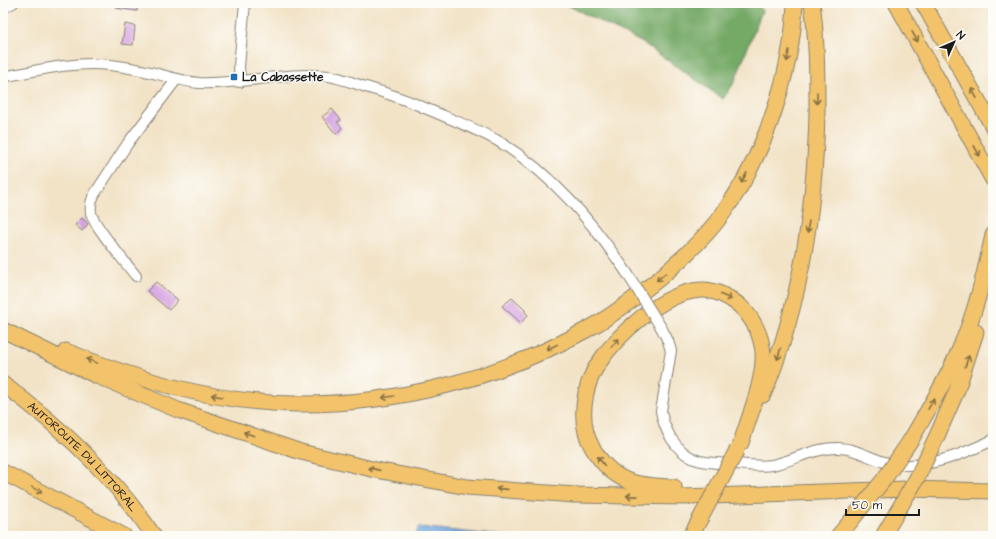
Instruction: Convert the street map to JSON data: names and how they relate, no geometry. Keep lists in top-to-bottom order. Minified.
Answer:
{"streets":{"highway":["AUTOROUTE DU LITTORAL"]},"places":{"transit":["La Cabassette"]},"scale_bar":"50 m","north":"top right"}
